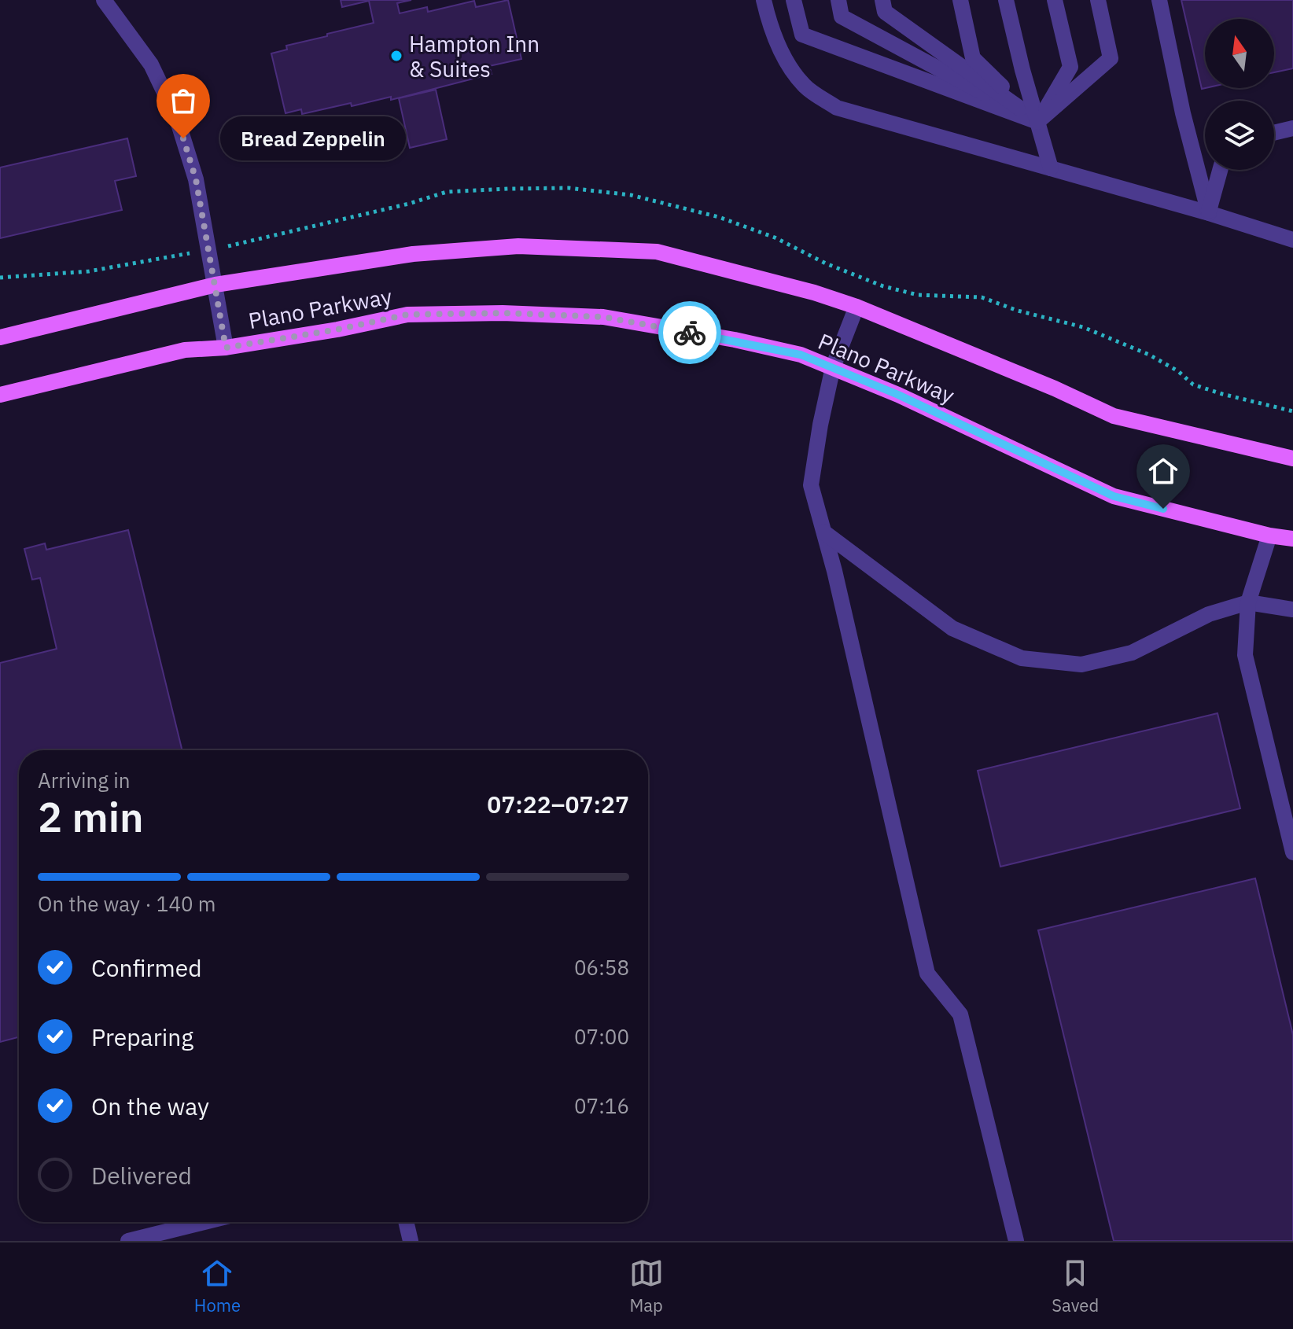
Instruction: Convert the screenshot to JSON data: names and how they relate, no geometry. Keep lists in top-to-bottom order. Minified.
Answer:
{"streets":{"main road":["Plano Parkway"]},"places":["Hampton Inn & Suites","Bread Zeppelin"],"north":"top","page":{"bubble":"Bread Zeppelin","heading":["2 min","Arriving in","07:22–07:27"],"bar":"On the way · 140 m","list":[["Confirmed","06:58"],["Preparing","07:00"],["On the way","07:16"],"Delivered"],"tabs":["Home","Map","Saved"]}}
